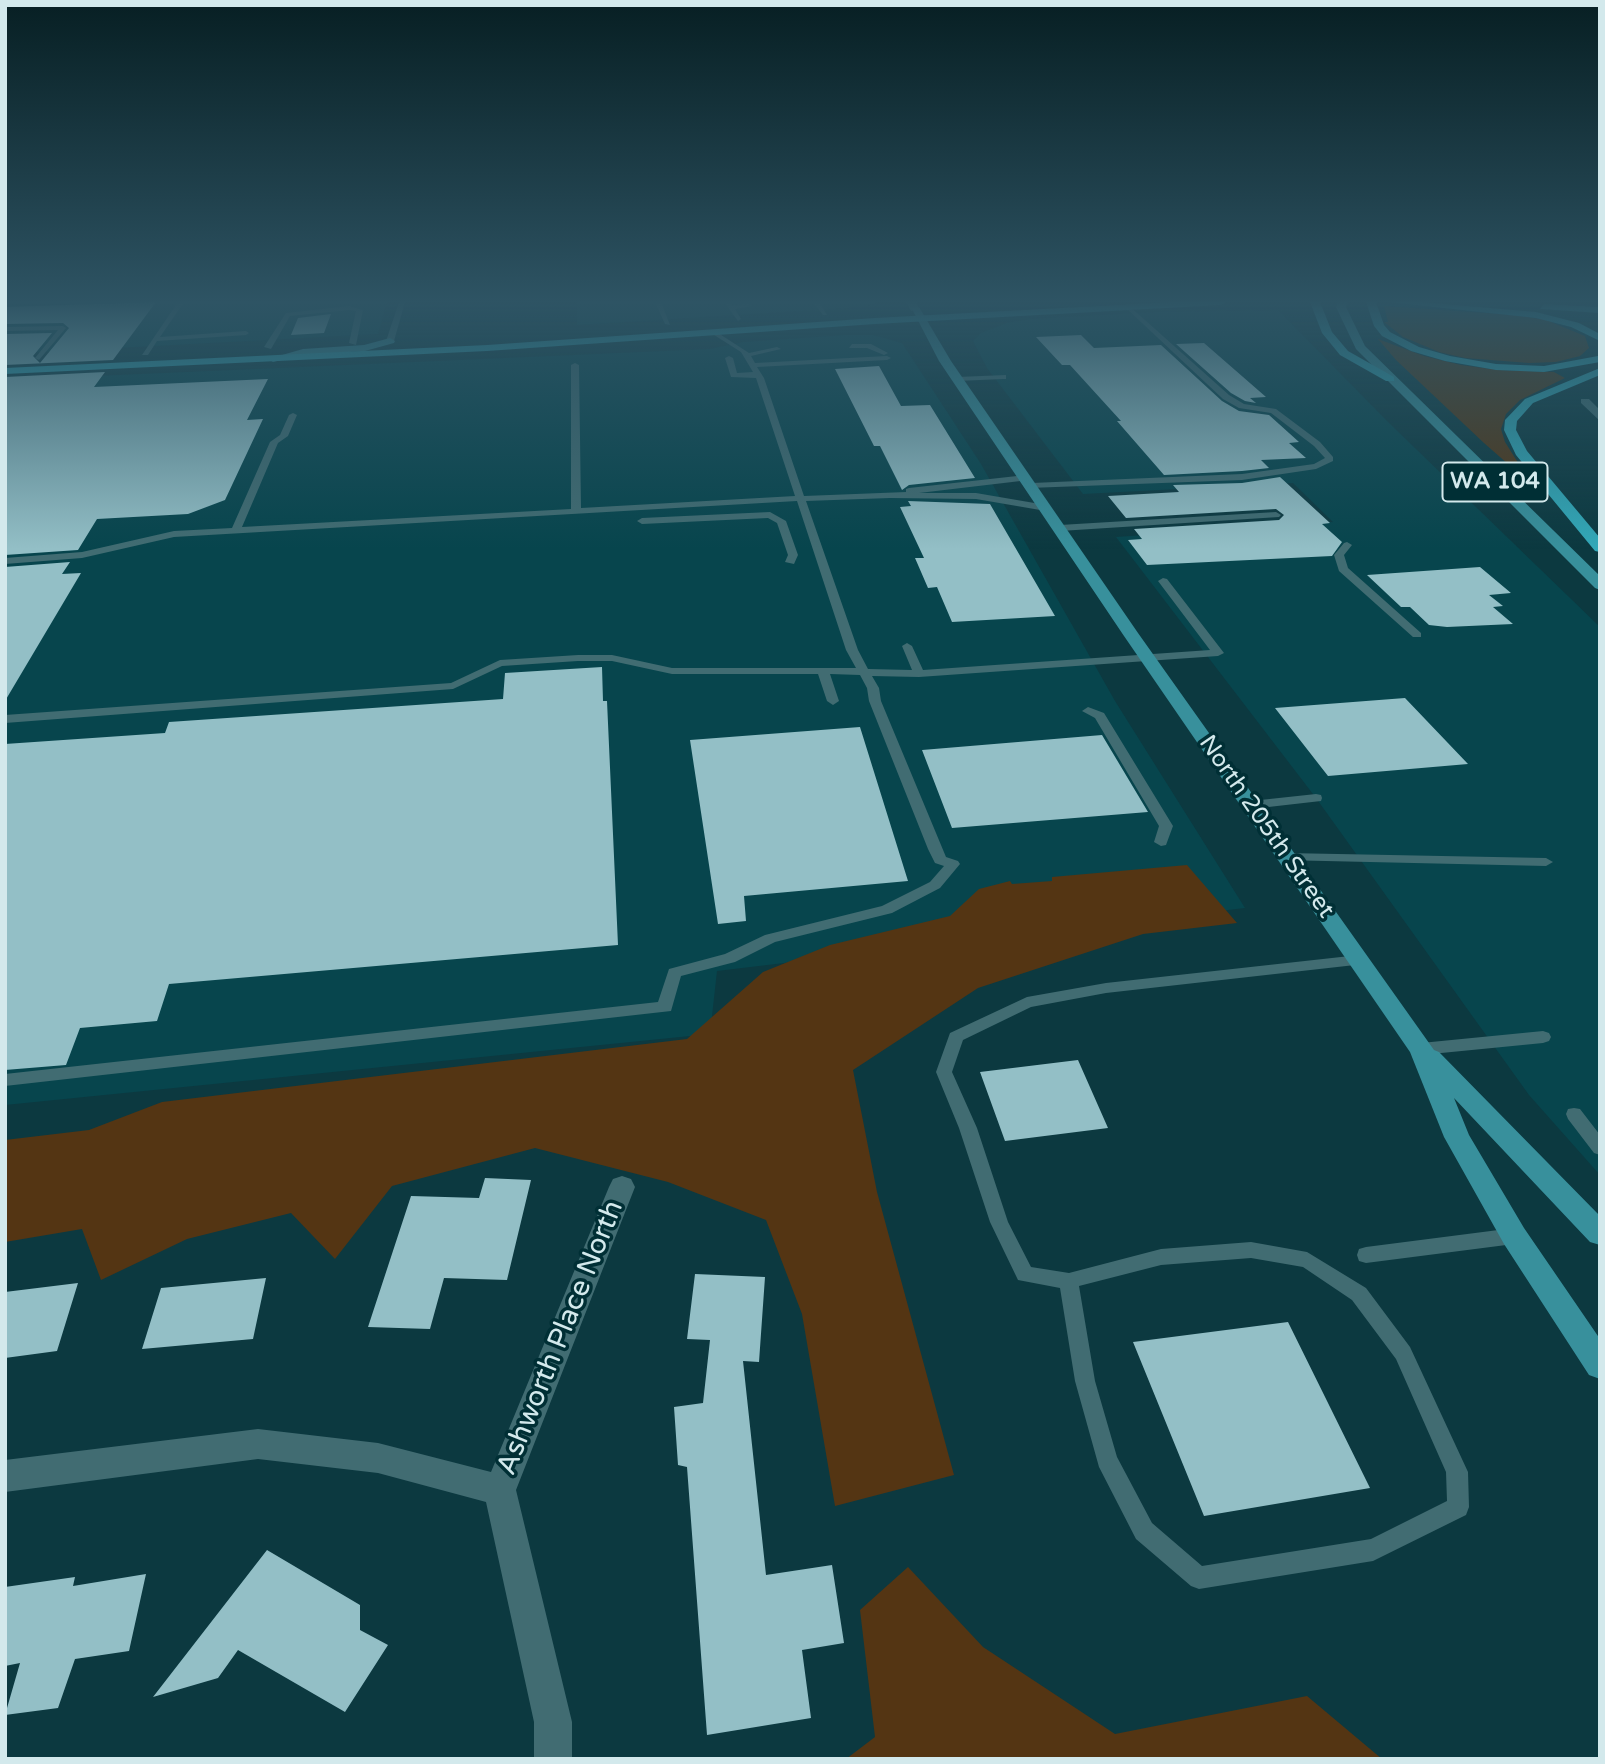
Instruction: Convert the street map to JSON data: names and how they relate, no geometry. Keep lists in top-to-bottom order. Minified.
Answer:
{"streets":{"main road":["WA 104","North 205th Street"],"street":["Ashworth Place North"]}}
